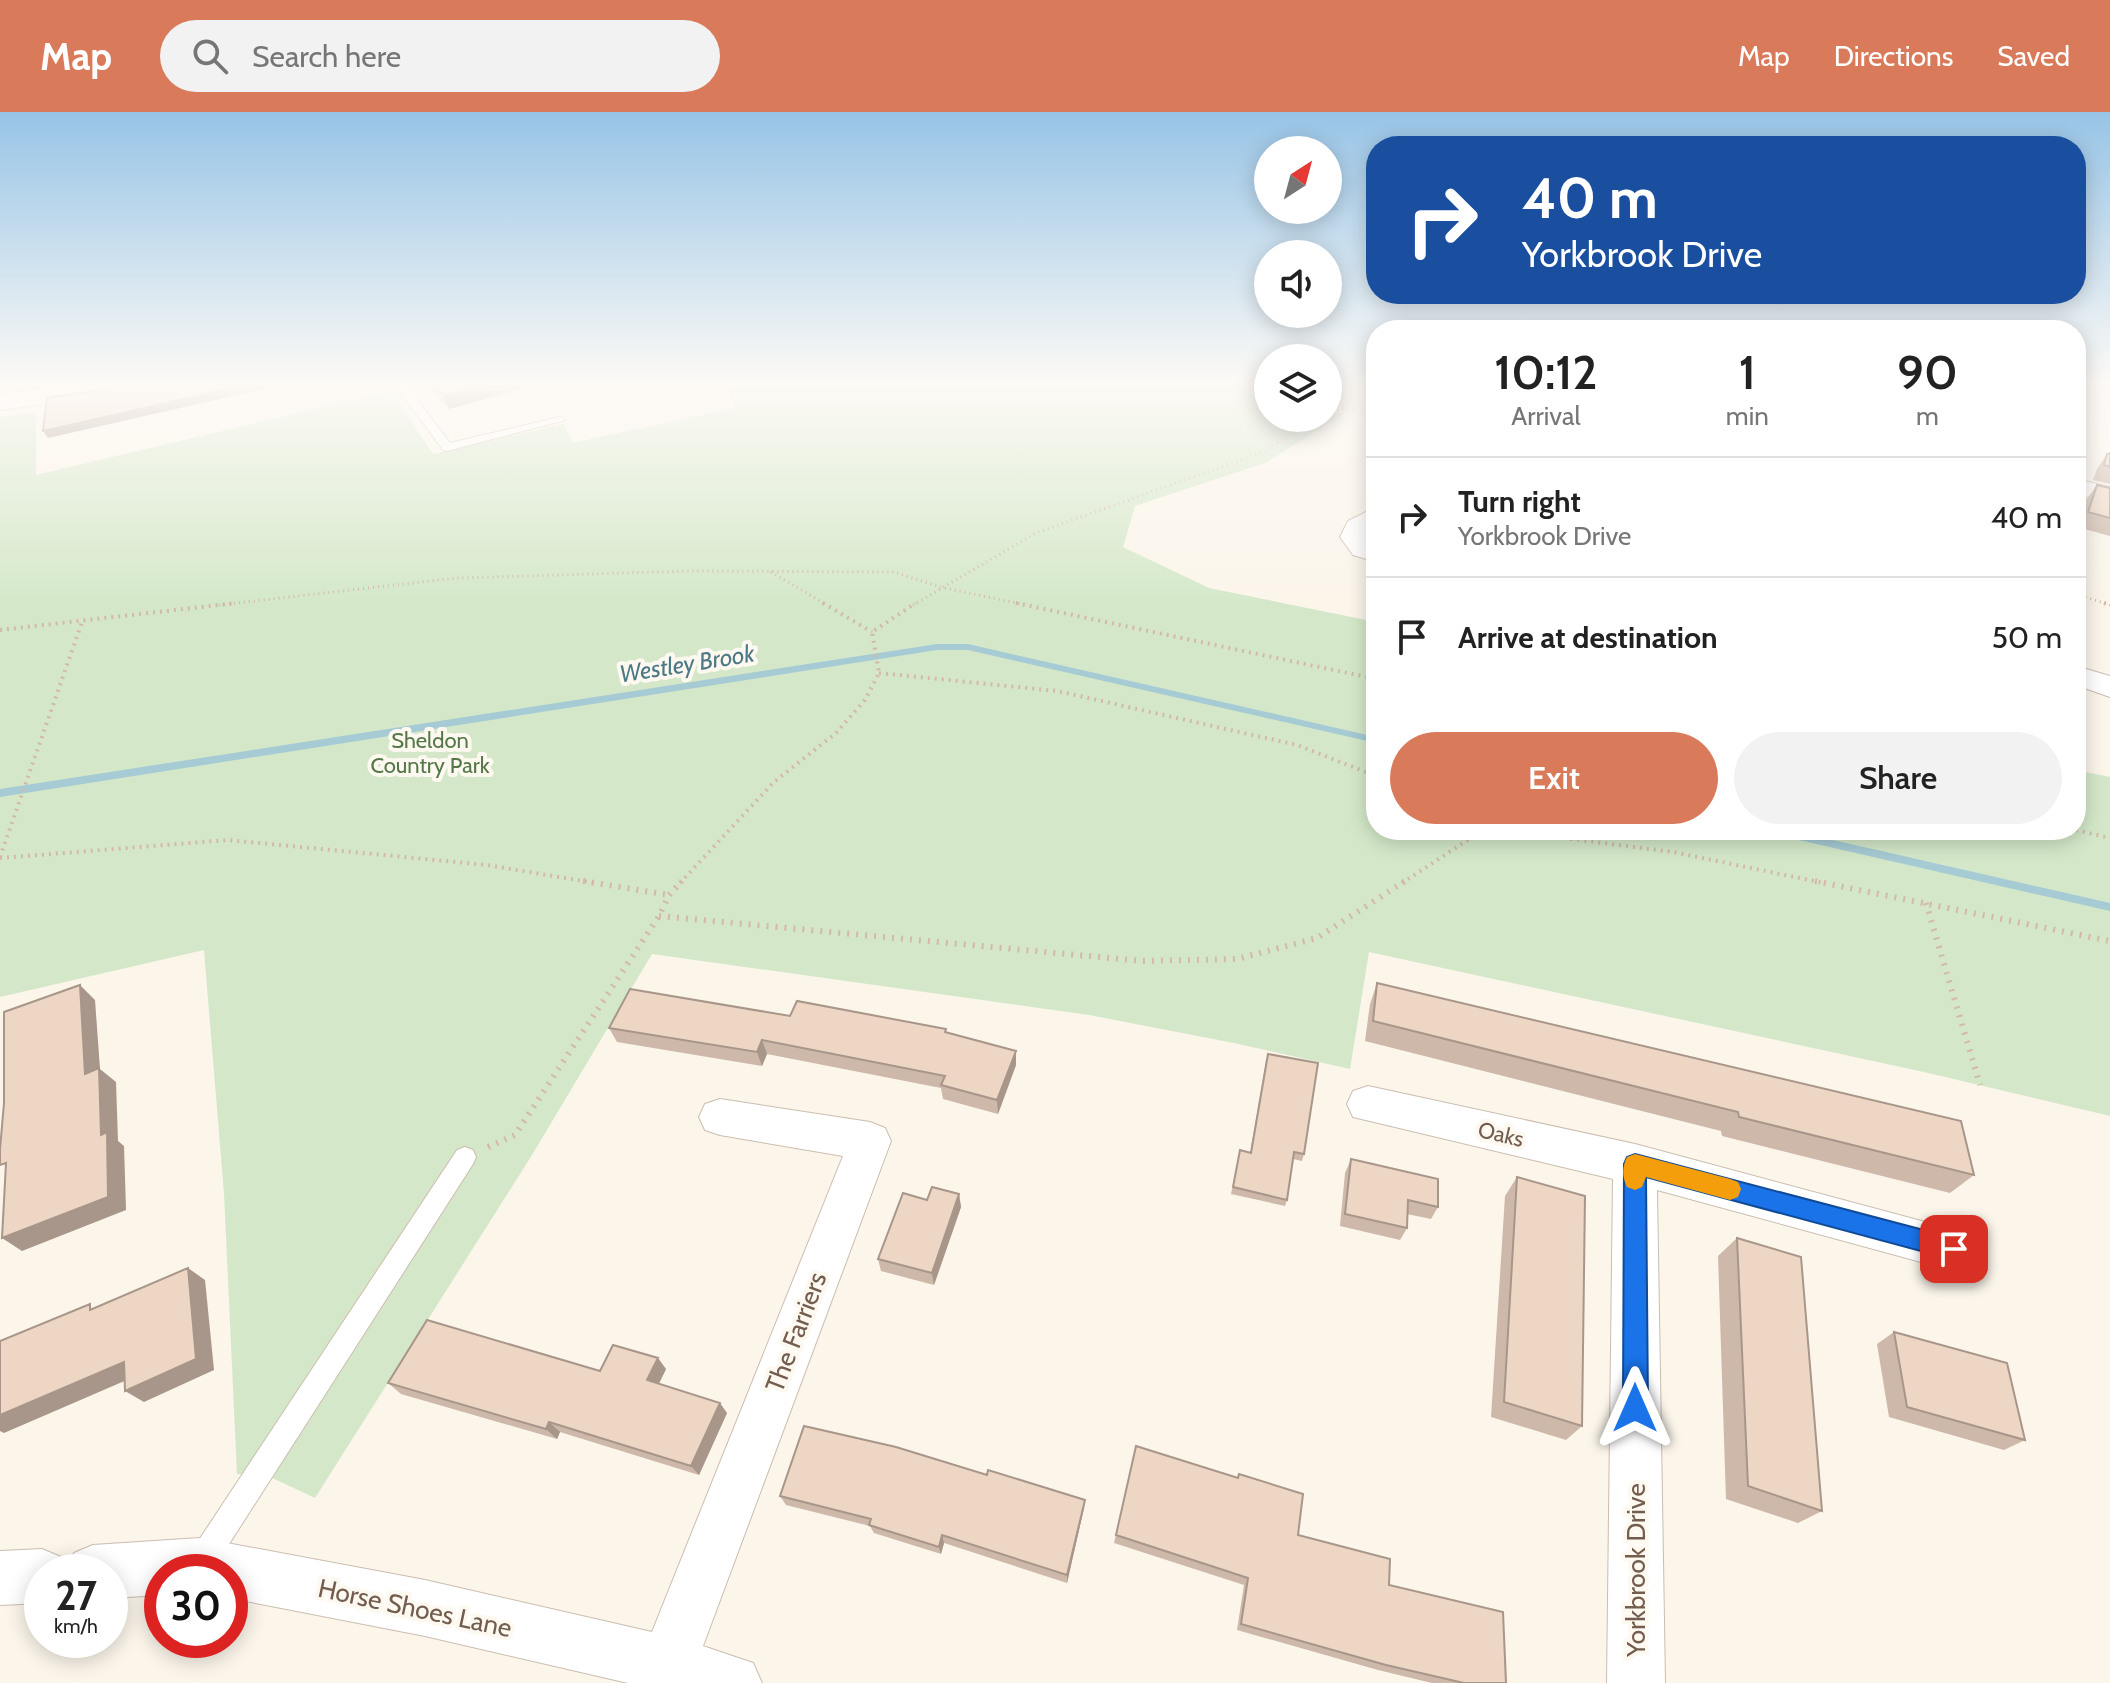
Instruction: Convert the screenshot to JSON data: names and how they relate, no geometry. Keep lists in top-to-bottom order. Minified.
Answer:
{"streets":{"street":["Oaks","The Farriers","Yorkbrook Drive","Horse Shoes Lane"]},"crossings":[["Oaks","Yorkbrook Drive"],["The Farriers","Horse Shoes Lane"]],"water":["Westley Brook"],"parks":["Sheldon Country Park"],"north":"top right","page":{"header":"Map","search":"Search here","nav":["Map","Directions","Saved"],"turn":["40 m","Yorkbrook Drive"],"eta":["10:12","Arrival","1","min","90","m"],"list":[{"name":"Turn right","note":"Yorkbrook Drive","value":"40 m"},{"name":"Arrive at destination","value":"50 m"}],"buttons":["Exit","Share"],"speed":"27 km/h","limit":"30"}}
